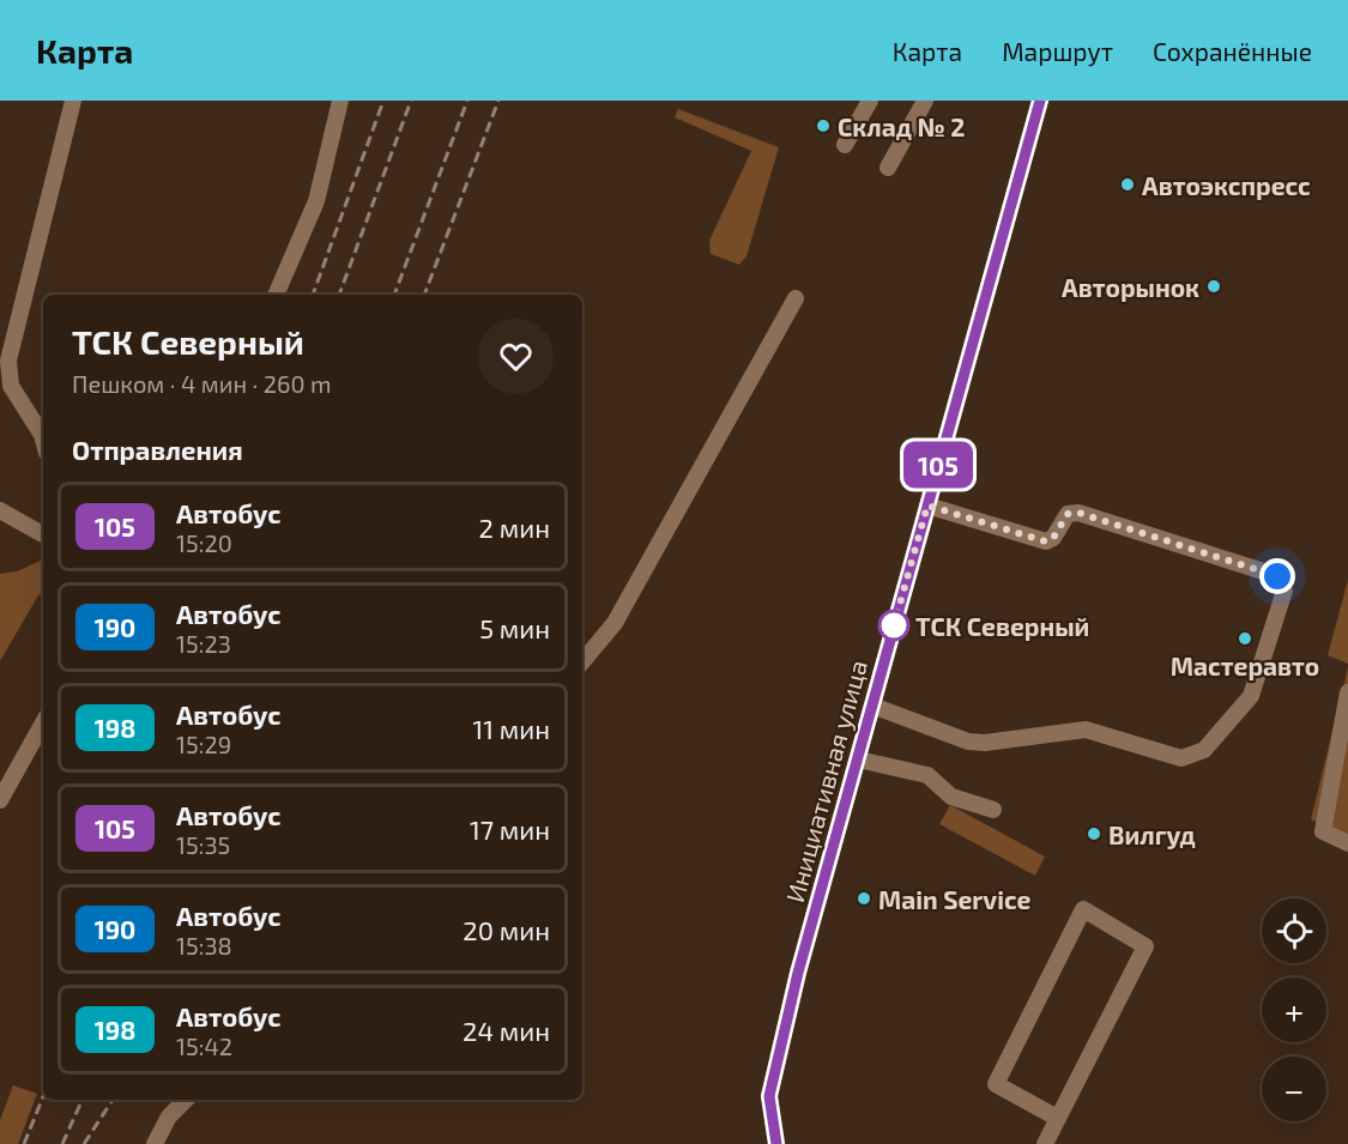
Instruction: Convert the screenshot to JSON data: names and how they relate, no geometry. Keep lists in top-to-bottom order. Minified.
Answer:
{"streets":{"street":["Инициативная улица"]},"places":["Склад № 2","Автоэкспресс","Авторынок","ТСК Северный","Мастеравто","Вилгуд","Main Service"],"lines":["bus line 105"],"page":{"header":"Карта","nav":["Карта","Маршрут","Сохранённые"],"on_map":"105","heading":[["ТСК Северный","Пешком · 4 мин · 260 m"],"Отправления"],"list":[{"mark":"105","name":"Автобус","note":"15:20","value":"2 мин"},{"mark":"190","name":"Автобус","note":"15:23","value":"5 мин"},{"mark":"198","name":"Автобус","note":"15:29","value":"11 мин"},{"mark":"105","name":"Автобус","note":"15:35","value":"17 мин"},{"mark":"190","name":"Автобус","note":"15:38","value":"20 мин"},{"mark":"198","name":"Автобус","note":"15:42","value":"24 мин"}],"map_buttons":["+","−"]}}
